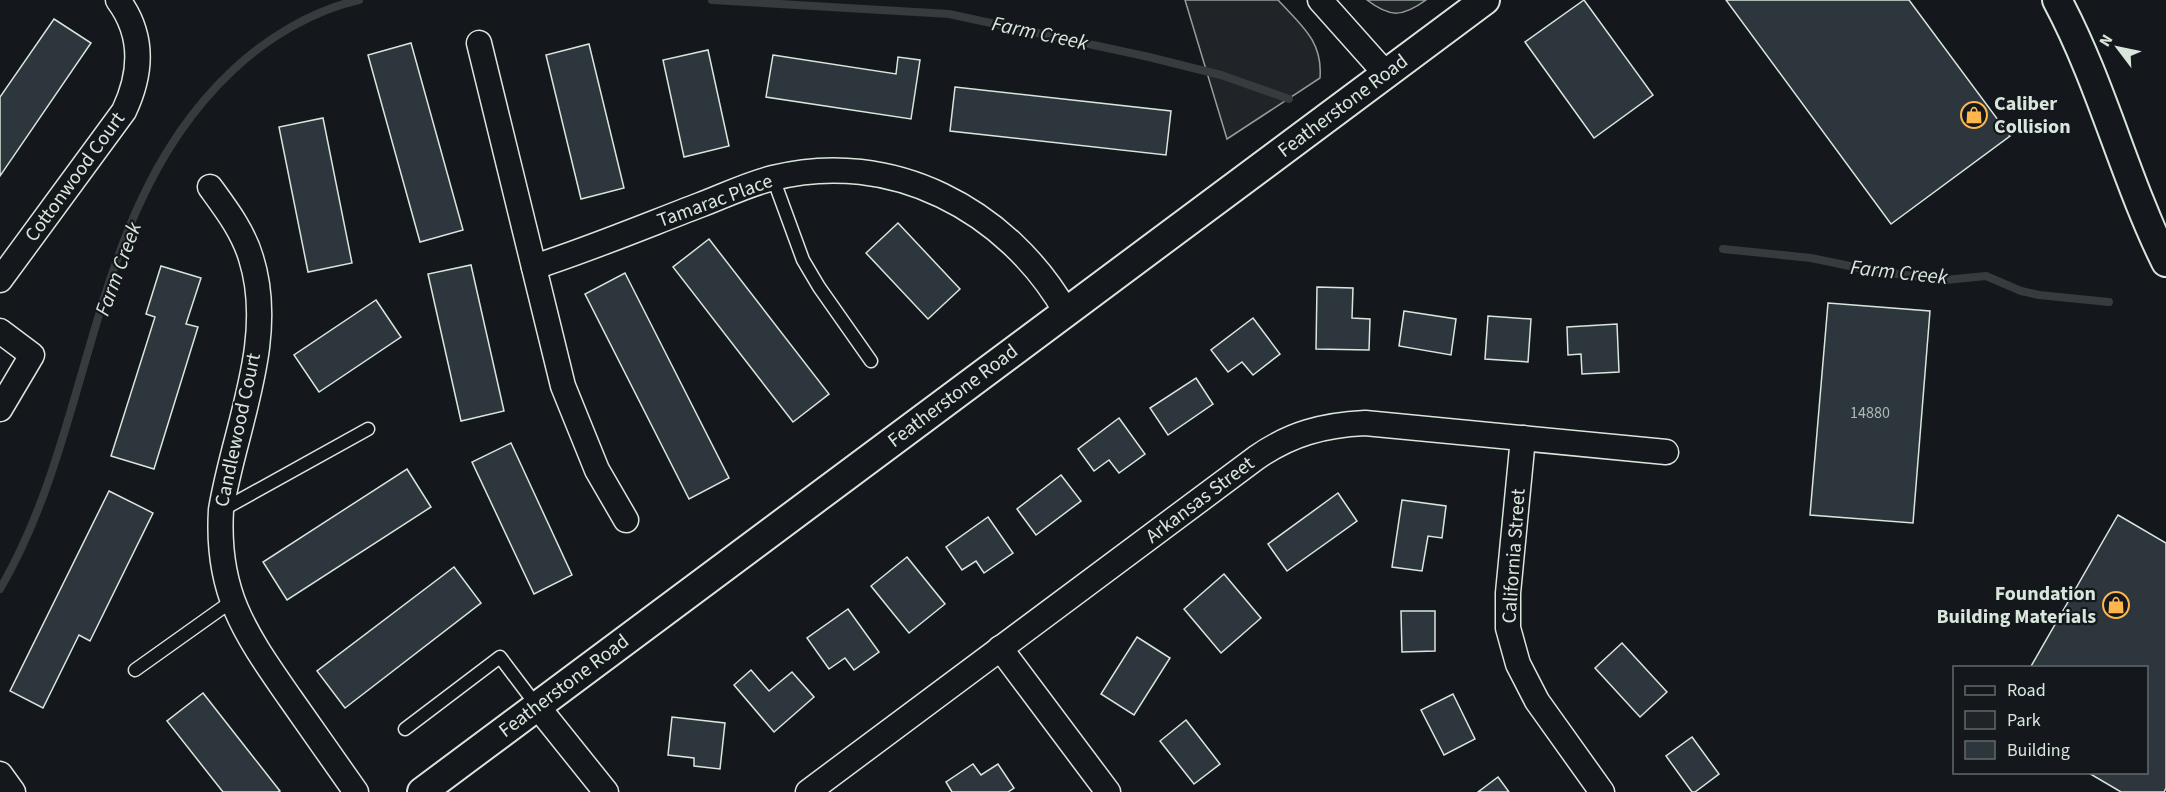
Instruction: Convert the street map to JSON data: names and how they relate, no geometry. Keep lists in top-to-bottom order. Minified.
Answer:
{"streets":{"street":["Featherstone Road","Cottonwood Court","Tamarac Place","Candlewood Court","Arkansas Street","California Street"]},"crossings":[["Featherstone Road","Tamarac Place"],["Arkansas Street","California Street"]],"water":["Farm Creek"],"places":{"shop":["Caliber Collision","Foundation Building Materials"]},"house_numbers":["14880"],"legend":["Road","Park","Building"],"north":"top left"}
